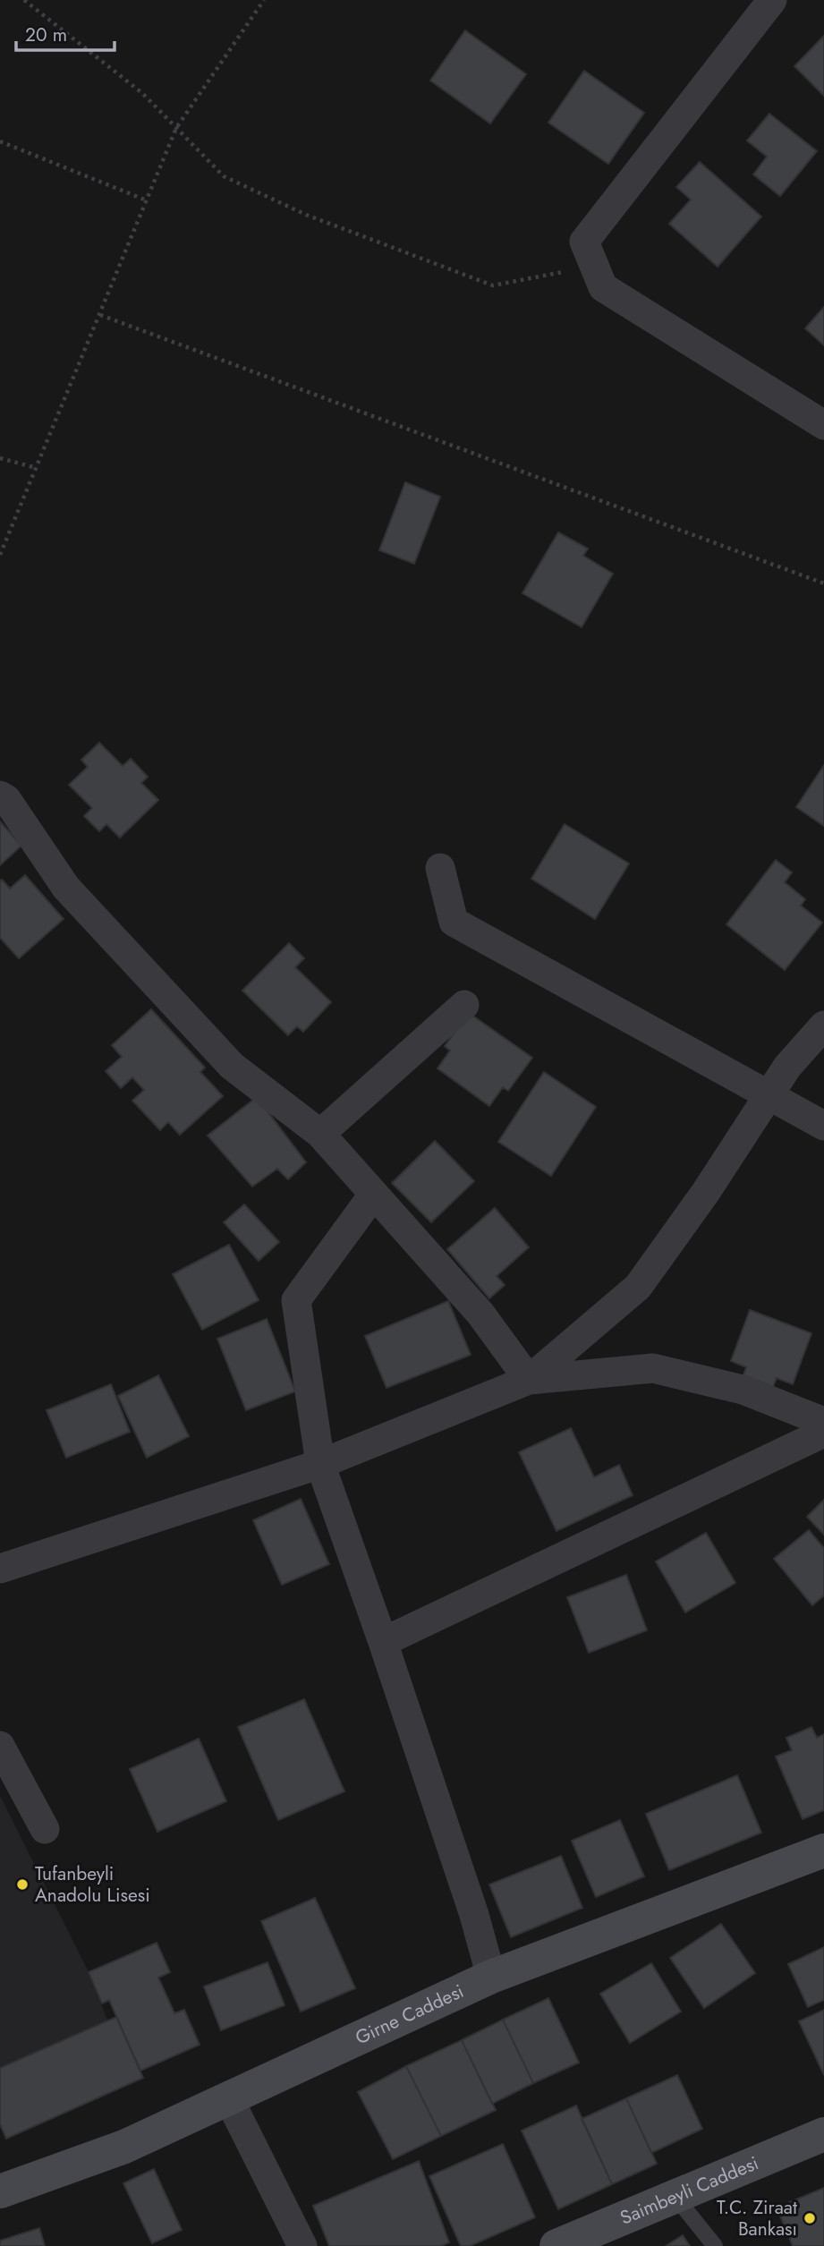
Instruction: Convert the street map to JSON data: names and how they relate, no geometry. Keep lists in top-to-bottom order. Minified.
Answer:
{"streets":{"street":["Girne Caddesi","Saimbeyli Caddesi"]},"places":["Tufanbeyli Anadolu Lisesi","T.C. Ziraat Bankası"],"scale_bar":"20 m"}
